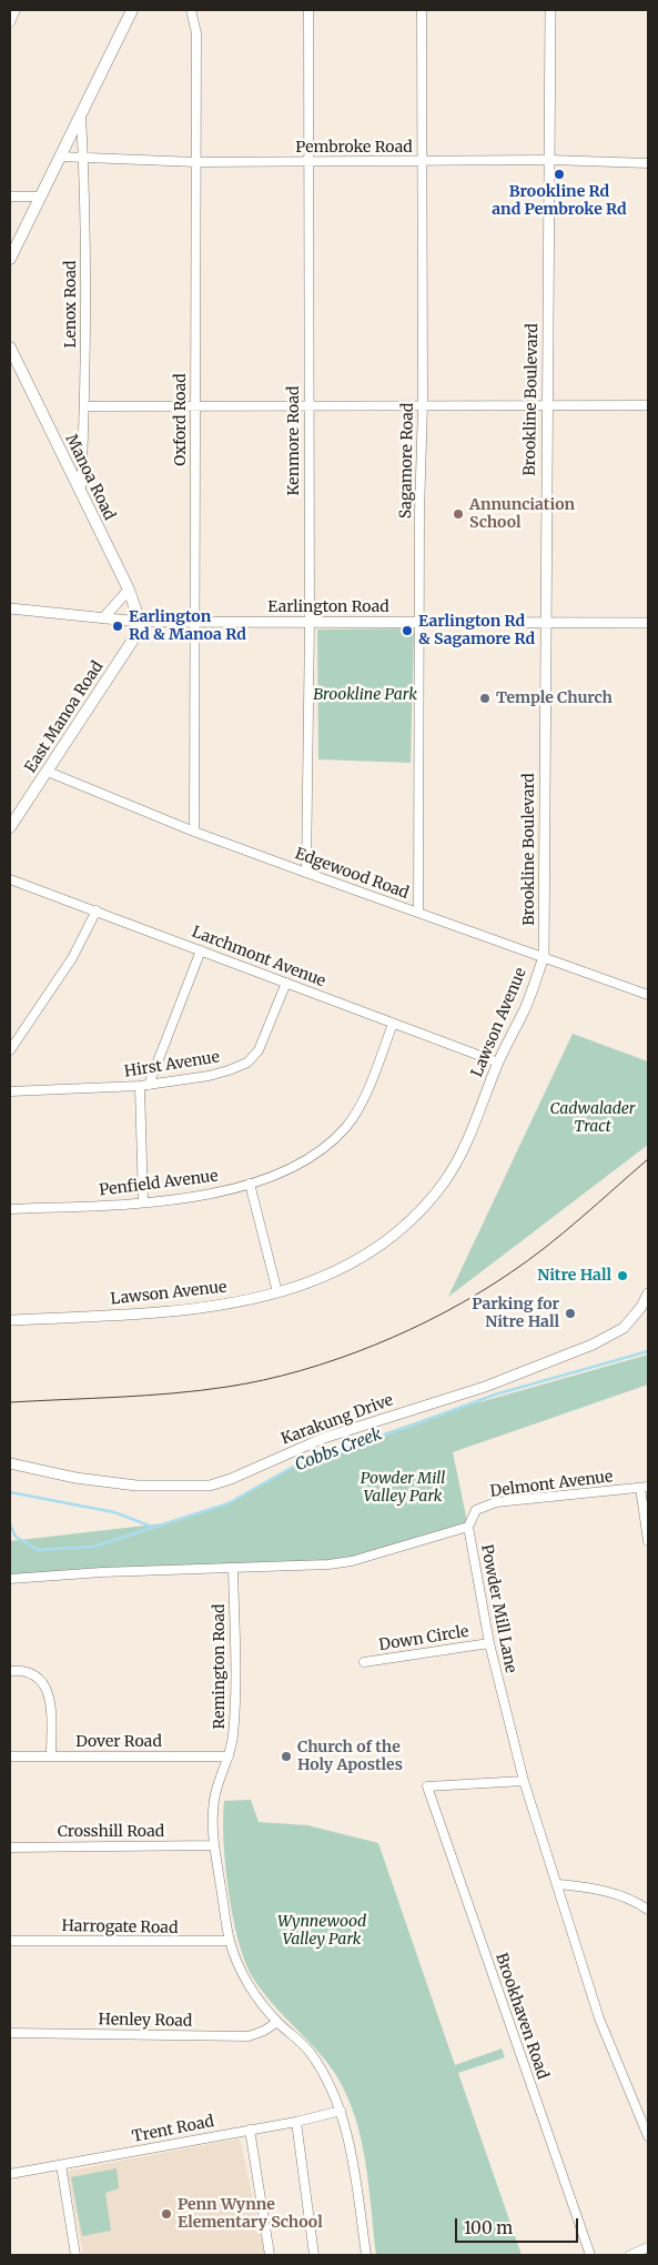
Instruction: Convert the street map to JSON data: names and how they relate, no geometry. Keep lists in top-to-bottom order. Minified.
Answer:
{"streets":{"main road":["Manoa Road","East Manoa Road"],"street":["Pembroke Road","Lenox Road","Brookline Boulevard","Oxford Road","Kenmore Road","Sagamore Road","Earlington Road","Edgewood Road","Larchmont Avenue","Lawson Avenue","Hirst Avenue","Penfield Avenue","Karakung Drive","Delmont Avenue","Powder Mill Lane","Down Circle","Remington Road","Dover Road","Crosshill Road","Harrogate Road","Brookhaven Road","Henley Road","Trent Road"]},"crossings":[["Pembroke Road","Lenox Road"],["Pembroke Road","Brookline Boulevard"],["Pembroke Road","Oxford Road"],["Pembroke Road","Kenmore Road"],["Pembroke Road","Sagamore Road"],["Lenox Road","Manoa Road"],["Brookline Boulevard","Earlington Road"],["Brookline Boulevard","Edgewood Road"],["Brookline Boulevard","Lawson Avenue"],["Oxford Road","Earlington Road"],["Oxford Road","Edgewood Road"],["Kenmore Road","Earlington Road"],["Kenmore Road","Edgewood Road"],["Sagamore Road","Earlington Road"],["Sagamore Road","Edgewood Road"],["Manoa Road","Earlington Road"],["Manoa Road","East Manoa Road"],["Earlington Road","East Manoa Road"],["East Manoa Road","Edgewood Road"],["Edgewood Road","Lawson Avenue"],["Larchmont Avenue","Lawson Avenue"],["Larchmont Avenue","Hirst Avenue"],["Larchmont Avenue","Penfield Avenue"],["Delmont Avenue","Powder Mill Lane"],["Powder Mill Lane","Down Circle"],["Powder Mill Lane","Remington Road"],["Powder Mill Lane","Brookhaven Road"],["Remington Road","Dover Road"],["Remington Road","Crosshill Road"],["Remington Road","Harrogate Road"],["Remington Road","Henley Road"],["Remington Road","Trent Road"]],"water":["Cobbs Creek"],"parks":["Brookline Park","Cadwalader Tract","Powder Mill Valley Park","Wynnewood Valley Park"],"places":["Brookline Rd and Pembroke Rd","Annunciation School","Earlington Rd & Manoa Rd","Earlington Rd & Sagamore Rd","Temple Church","Nitre Hall","Parking for Nitre Hall","Church of the Holy Apostles","Penn Wynne Elementary School"],"scale_bar":"100 m"}
